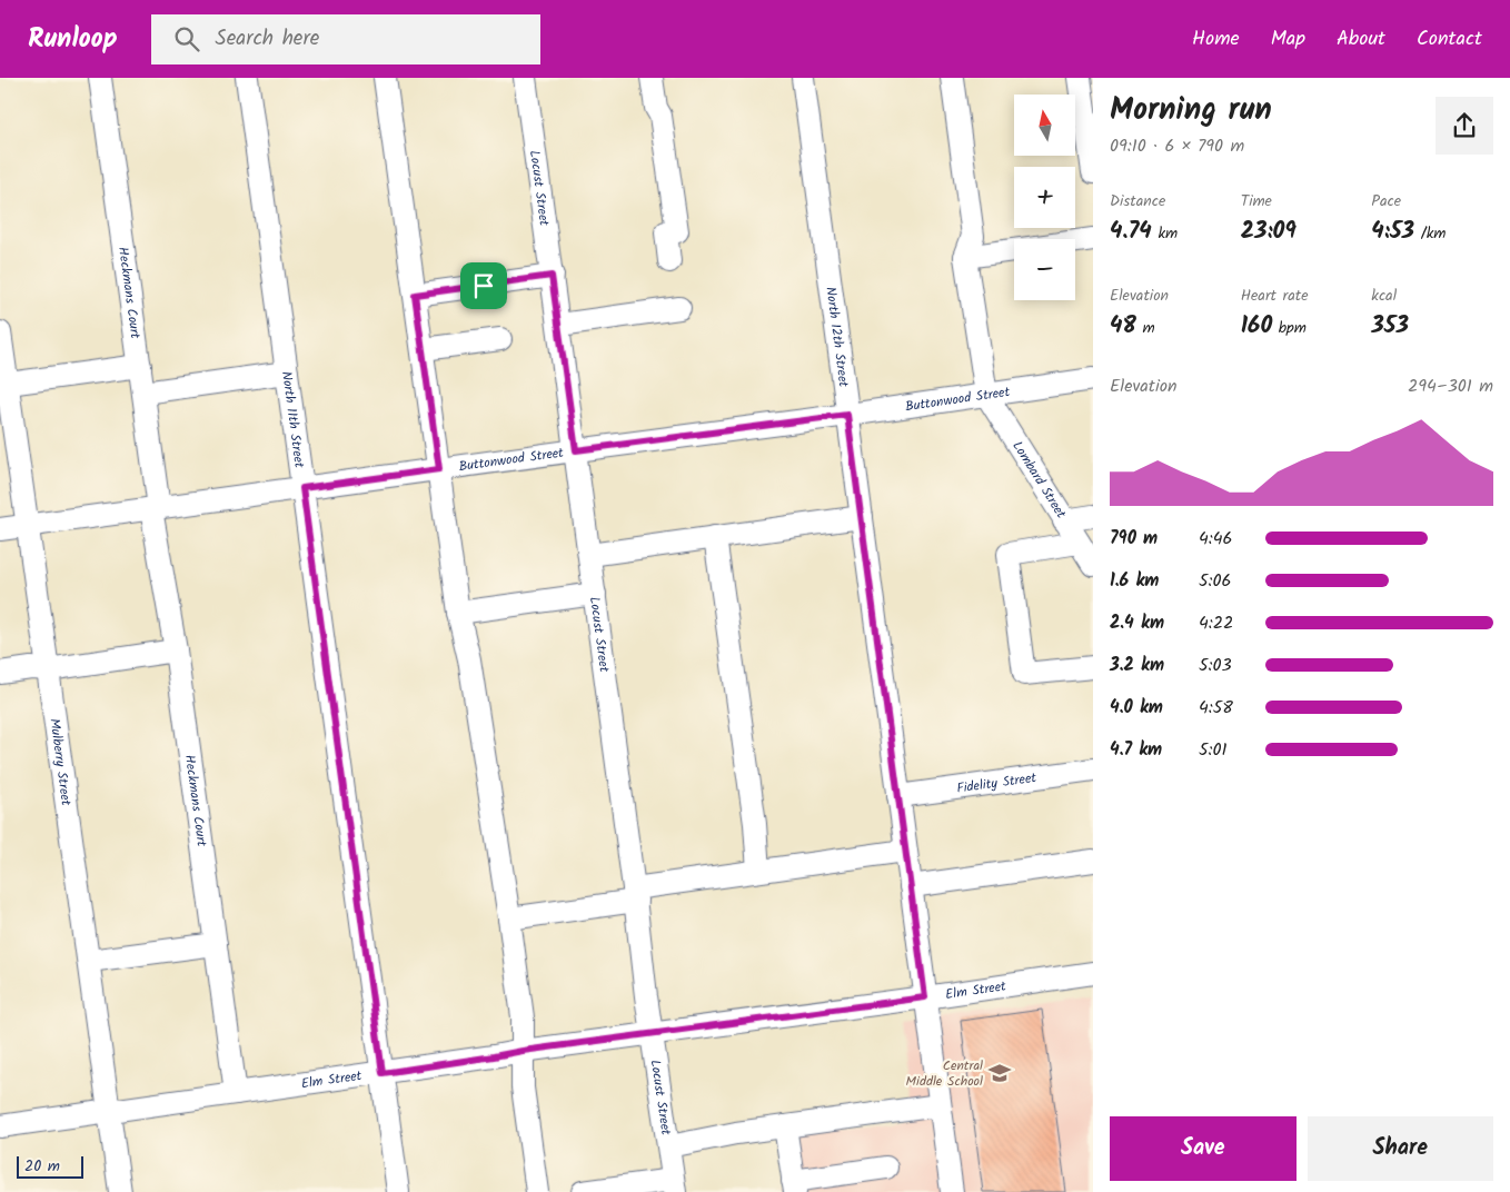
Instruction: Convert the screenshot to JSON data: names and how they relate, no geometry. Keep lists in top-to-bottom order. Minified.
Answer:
{"streets":{"street":["Locust Street","Heckmans Court","North 12th Street","Buttonwood Street","North 11th Street","Lombard Street","Mulberry Street","Fidelity Street","Elm Street"]},"crossings":[["Locust Street","Buttonwood Street"],["Locust Street","Elm Street"],["Heckmans Court","Buttonwood Street"],["Heckmans Court","Elm Street"],["North 12th Street","Buttonwood Street"],["North 12th Street","Fidelity Street"],["North 12th Street","Elm Street"],["Buttonwood Street","North 11th Street"],["Buttonwood Street","Lombard Street"],["Buttonwood Street","Mulberry Street"],["North 11th Street","Elm Street"],["Mulberry Street","Elm Street"]],"places":{"school or university":["Central Middle School"]},"scale_bar":"20 m","north":"top","page":{"header":"Runloop","search":"Search here","nav":["Home","Map","About","Contact"],"heading":["Morning run","09:10 · 6 × 790 m"],"map_buttons":["+","−"],"stats":[["Distance","4.74 km"],["Time","23:09"],["Pace","4:53 /km"],["Elevation","48 m"],["Heart rate","160 bpm"],["kcal","353"]],"chart":["Elevation","294–301 m"],"list":[{"name":"790 m","note":"4:46"},{"name":"1.6 km","note":"5:06"},{"name":"2.4 km","note":"4:22"},{"name":"3.2 km","note":"5:03"},{"name":"4.0 km","note":"4:58"},{"name":"4.7 km","note":"5:01"}],"buttons":["Save","Share"],"scale":"20 m"}}
